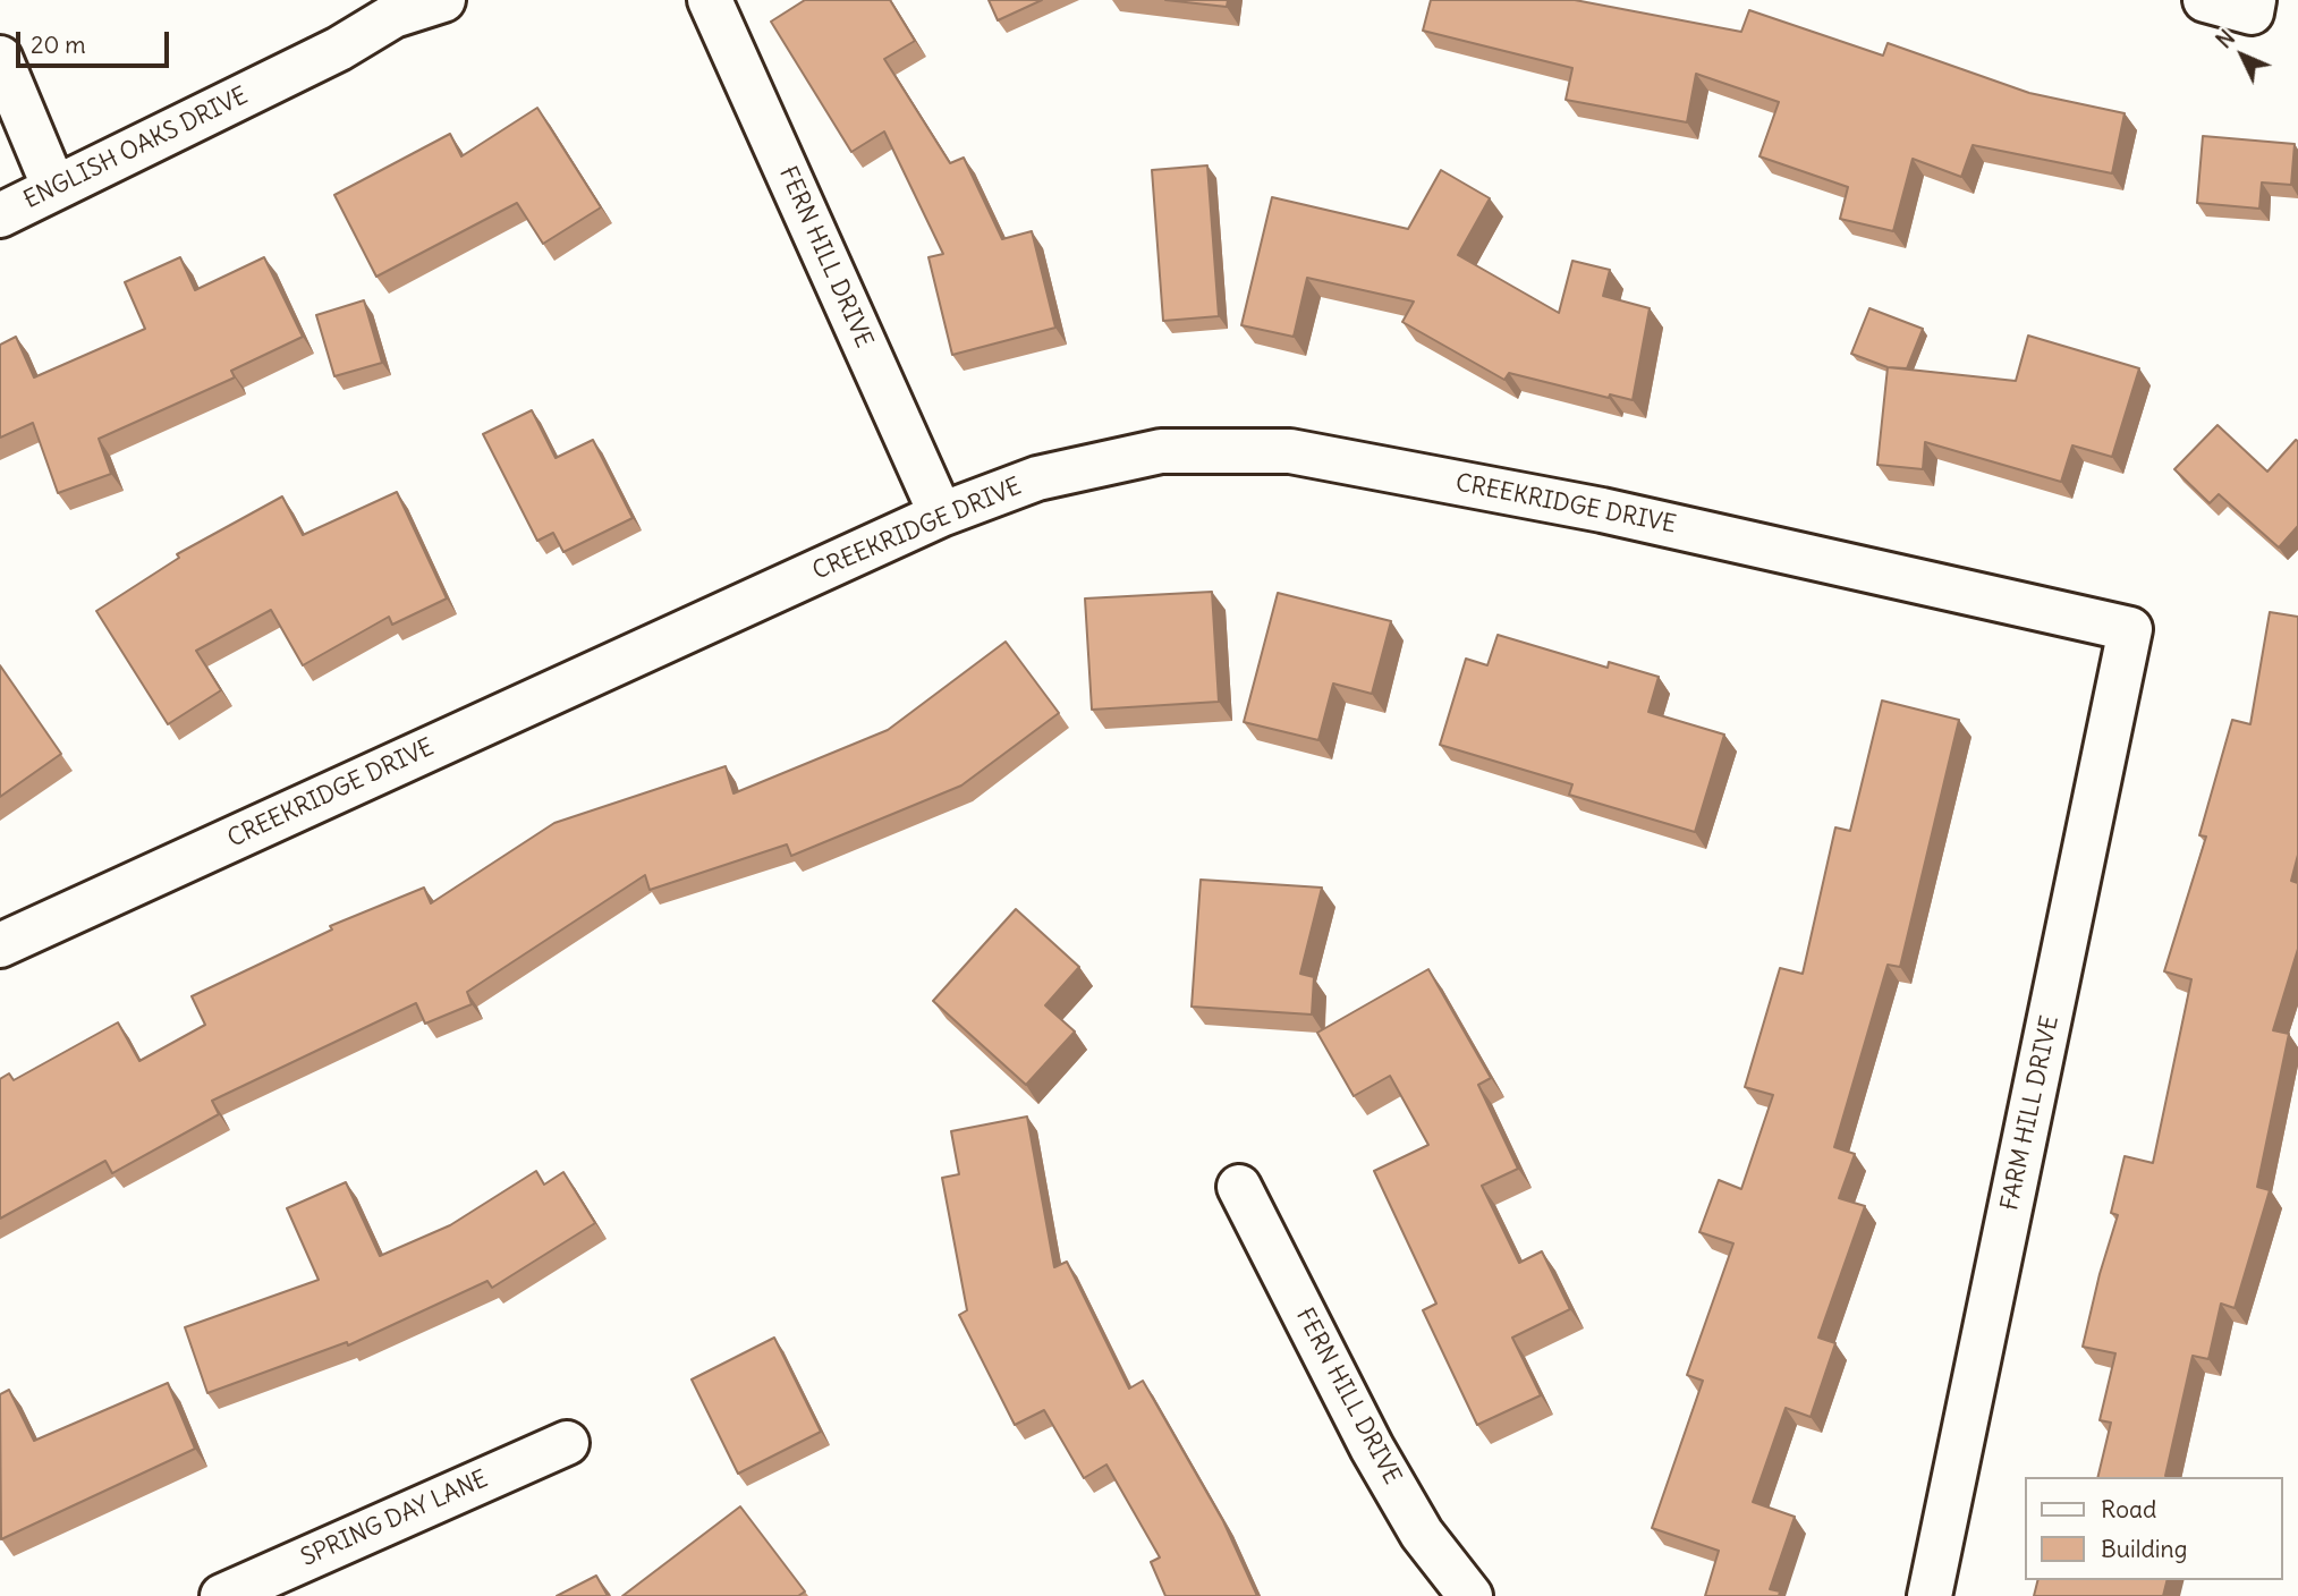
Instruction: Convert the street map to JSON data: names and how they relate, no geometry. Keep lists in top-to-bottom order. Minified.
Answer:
{"streets":{"street":["ENGLISH OAKS DRIVE","FERN HILL DRIVE","CREEKRIDGE DRIVE","FARM HILL DRIVE","SPRING DAY LANE"]},"crossings":[["FERN HILL DRIVE","CREEKRIDGE DRIVE"],["CREEKRIDGE DRIVE","FARM HILL DRIVE"]],"legend":["Road","Building"],"scale_bar":"20 m","north":"top left"}
